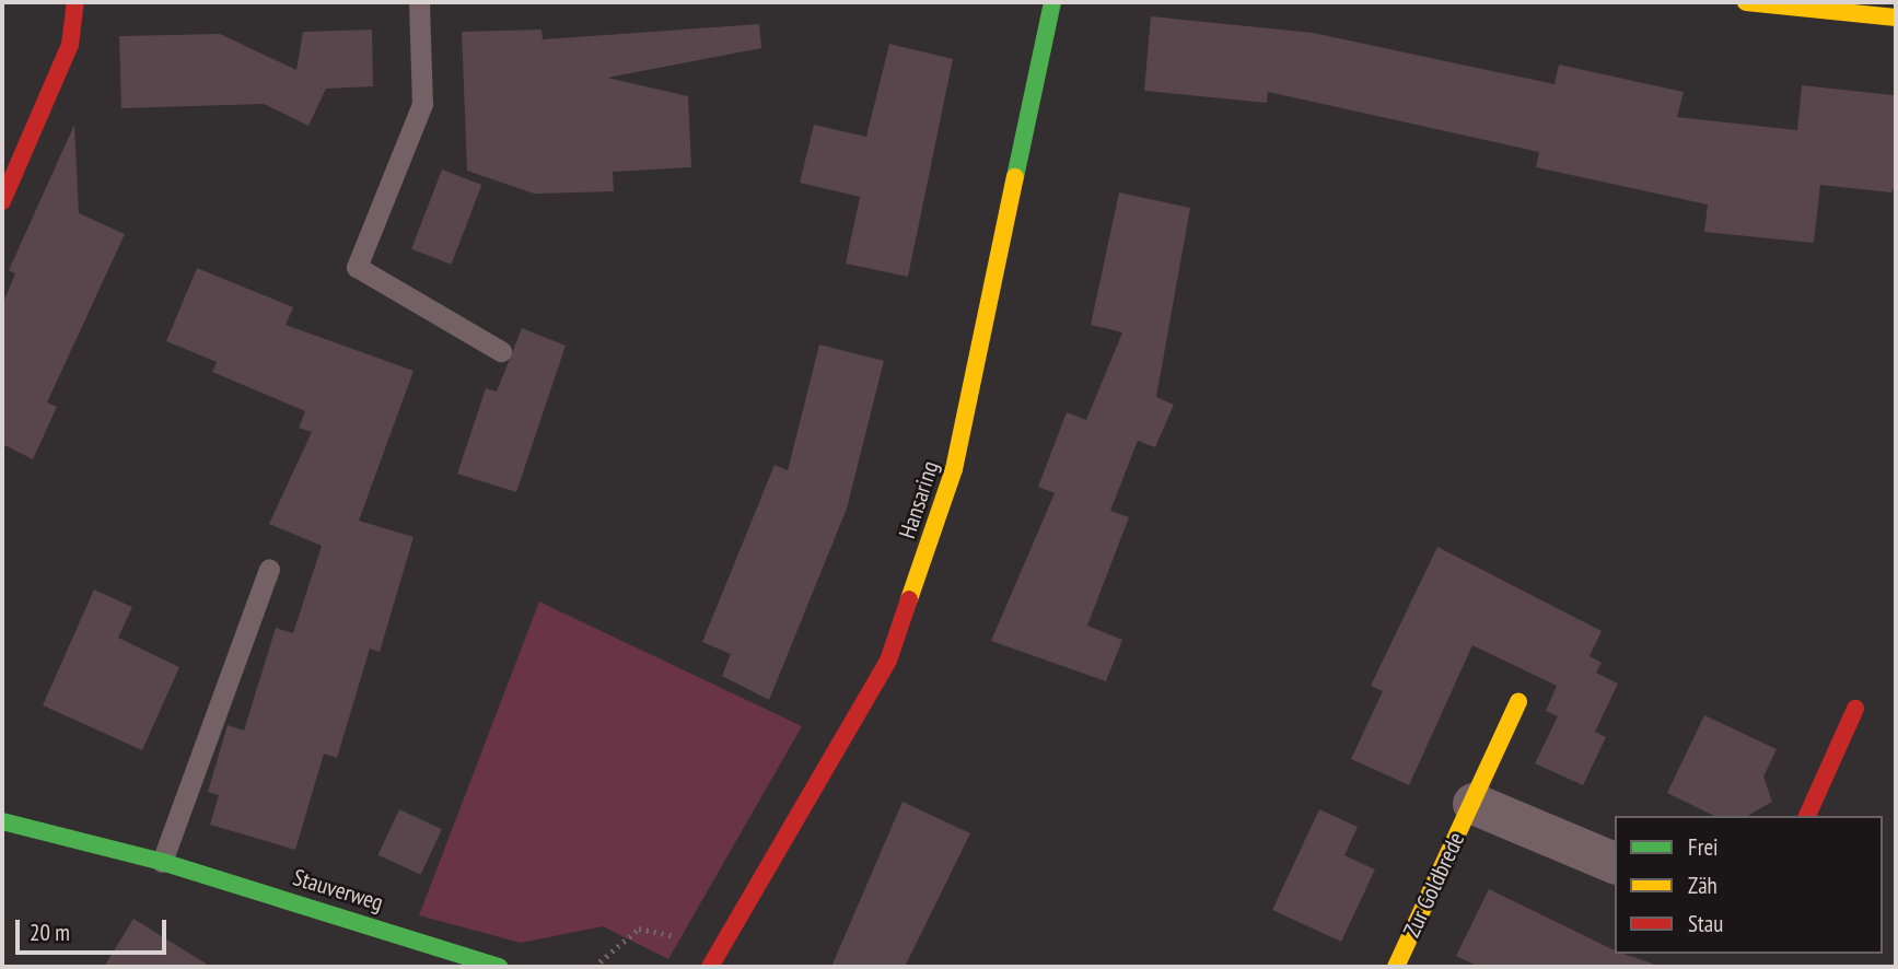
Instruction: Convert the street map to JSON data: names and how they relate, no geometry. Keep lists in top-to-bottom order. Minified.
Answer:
{"streets":{"street":["Hansaring","Zur Goldbrede","Stauverweg"]},"legend":["Frei","Zäh","Stau"],"scale_bar":"20 m"}
